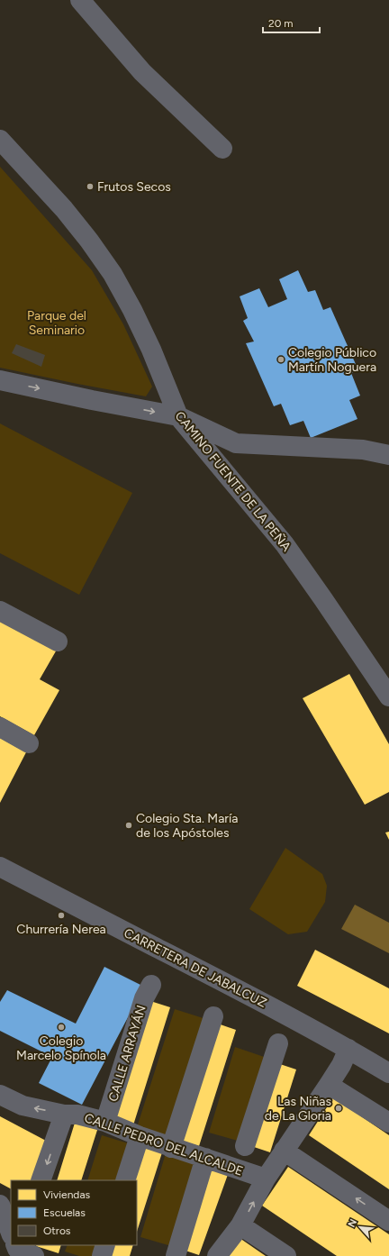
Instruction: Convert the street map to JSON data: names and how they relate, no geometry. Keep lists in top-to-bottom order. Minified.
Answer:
{"streets":{"street":["CAMINO FUENTE DE LA PEÑA","CARRETERA DE JABALCUZ","CALLE ARRAYÁN","CALLE PEDRO DEL ALCALDE"]},"crossings":[["CALLE ARRAYÁN","CALLE PEDRO DEL ALCALDE"]],"parks":["Parque del Seminario"],"places":["Frutos Secos","Colegio Público Martín Noguera","Colegio Sta. María de los Apóstoles","Churrería Nerea","Colegio Marcelo Spínola","Las Niñas de La Gloria"],"legend":["Viviendas","Escuelas","Otros"],"scale_bar":"20 m","north":"top left"}
